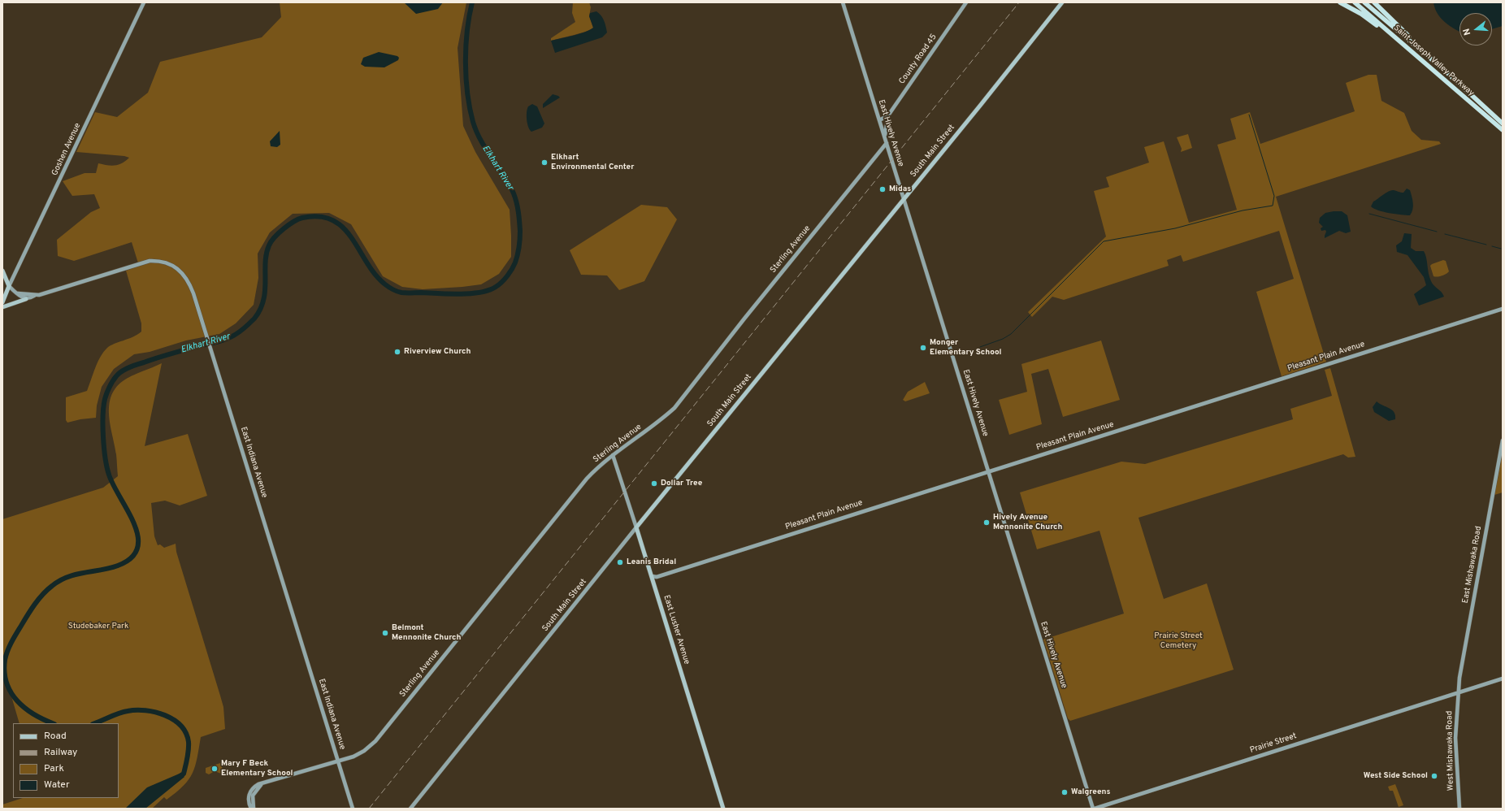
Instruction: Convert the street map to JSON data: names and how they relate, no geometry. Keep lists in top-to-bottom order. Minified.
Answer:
{"streets":{"highway":["Saint Joseph Valley Parkway"],"main road":["Goshen Avenue","South Main Street","East Lusher Avenue"],"street":["County Road 45","East Hively Avenue","Sterling Avenue","Pleasant Plain Avenue","East Indiana Avenue","East Mishawaka Road","Prairie Street","West Mishawaka Road"]},"crossings":[["County Road 45","East Hively Avenue"],["East Hively Avenue","South Main Street"],["East Hively Avenue","Sterling Avenue"],["East Hively Avenue","Pleasant Plain Avenue"],["East Hively Avenue","Prairie Street"],["South Main Street","East Lusher Avenue"],["Sterling Avenue","East Indiana Avenue"],["Sterling Avenue","East Lusher Avenue"],["Pleasant Plain Avenue","East Lusher Avenue"],["East Mishawaka Road","Prairie Street"],["East Mishawaka Road","West Mishawaka Road"],["Prairie Street","West Mishawaka Road"]],"water":["Elkhart River"],"parks":["Studebaker Park","Prairie Street Cemetery"],"places":["Elkhart Environmental Center","Midas","Monger Elementary School","Riverview Church","Dollar Tree","Hively Avenue Mennonite Church","Leanis Bridal","Belmont Mennonite Church","Mary F Beck Elementary School","West Side School","Walgreens"],"legend":["Road","Railway","Park","Water"],"north":"left"}
